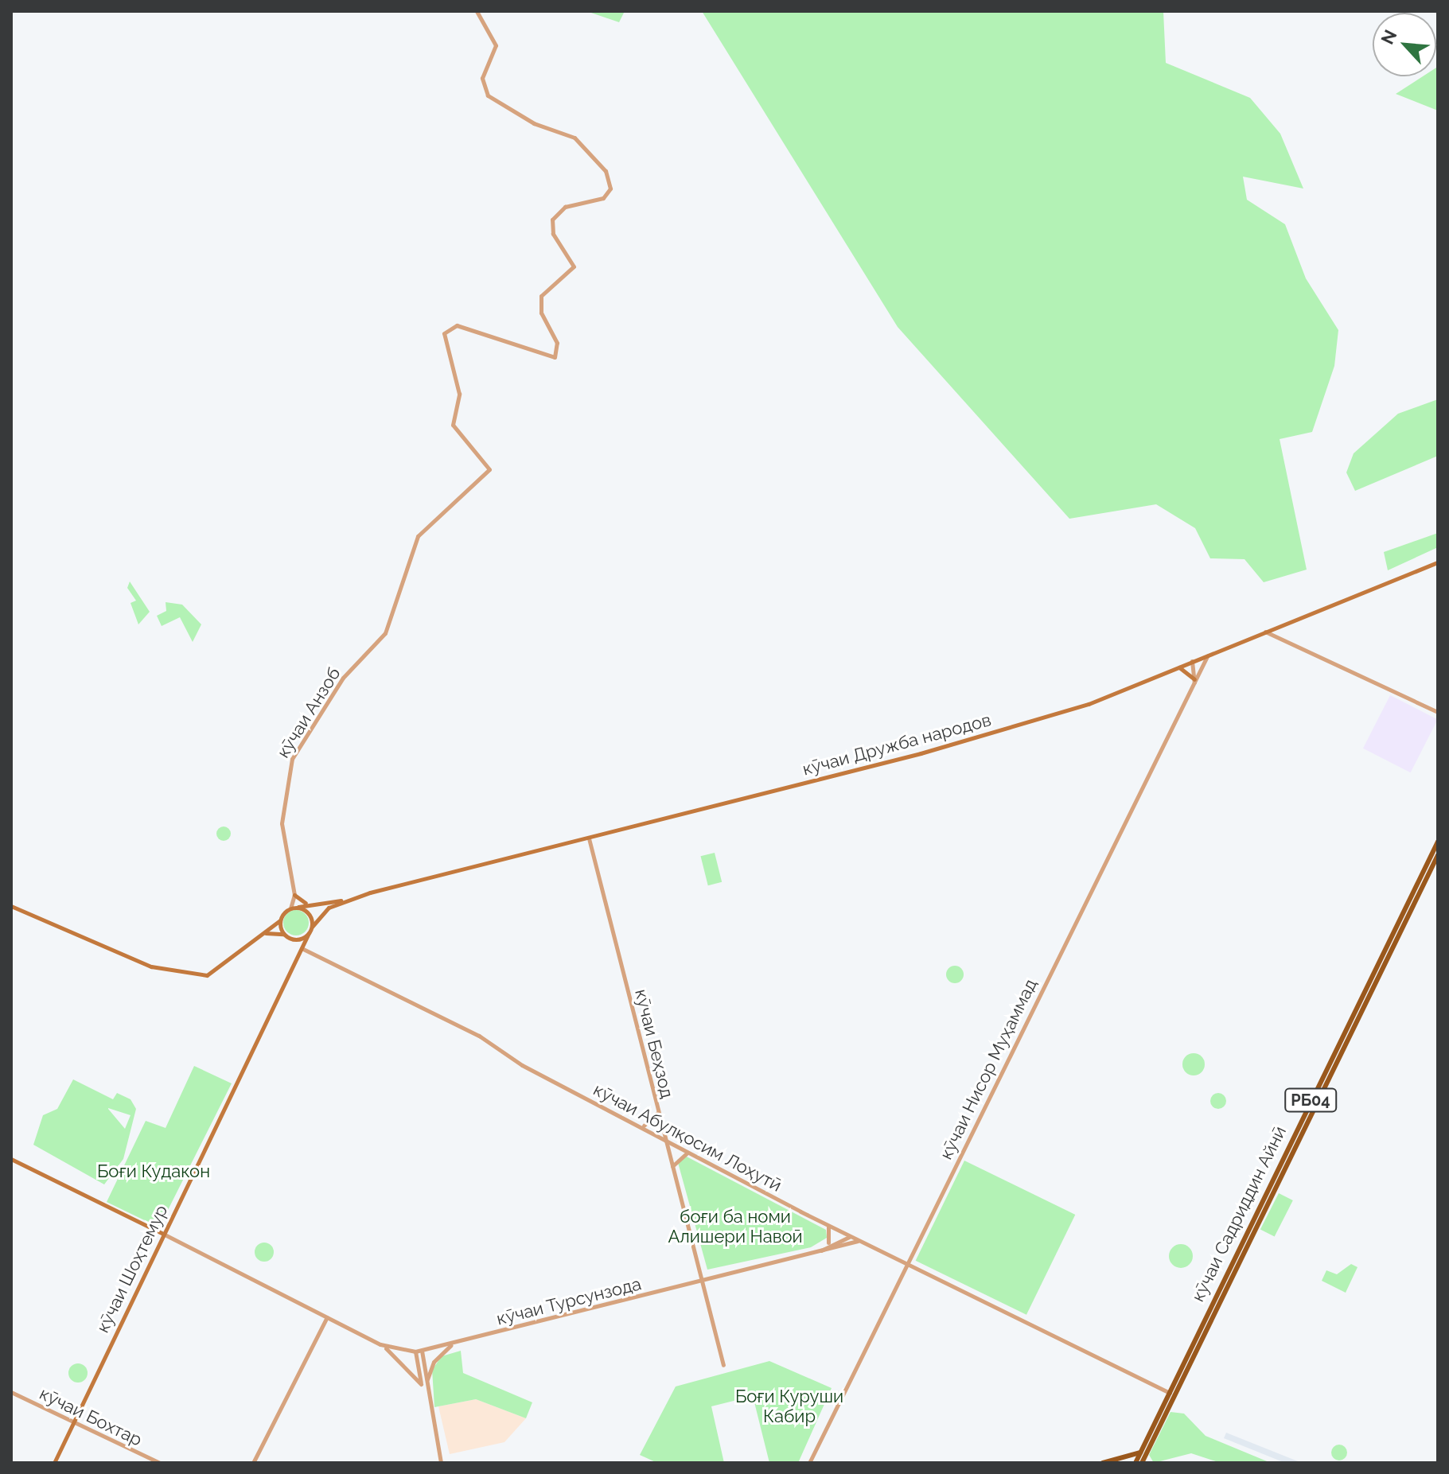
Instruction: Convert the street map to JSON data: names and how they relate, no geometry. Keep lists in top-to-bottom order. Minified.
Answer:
{"streets":{"highway":["РБ04","кӯчаи Садриддин Айнӣ"],"main road":["кӯчаи Дружба народов","кӯчаи Шоҳтемур"],"street":["кӯчаи Анзоб","кӯчаи Беҳзод","кӯчаи Нисор Муҳаммад","кӯчаи Абулқосим Лоҳутӣ","кӯчаи Турсунзода","кӯчаи Бохтар"]},"crossings":[["кӯчаи Дружба народов","кӯчаи Беҳзод"],["кӯчаи Дружба народов","кӯчаи Нисор Муҳаммад"],["кӯчаи Беҳзод","кӯчаи Абулқосим Лоҳутӣ"],["кӯчаи Беҳзод","кӯчаи Турсунзода"],["кӯчаи Нисор Муҳаммад","кӯчаи Абулқосим Лоҳутӣ"],["кӯчаи Абулқосим Лоҳутӣ","кӯчаи Садриддин Айнӣ"],["кӯчаи Абулқосим Лоҳутӣ","кӯчаи Шоҳтемур"],["кӯчаи Абулқосим Лоҳутӣ","кӯчаи Турсунзода"],["кӯчаи Шоҳтемур","кӯчаи Турсунзода"],["кӯчаи Шоҳтемур","кӯчаи Бохтар"]],"parks":["Боғи Кудакон","боғи ба номи Алишери Навоӣ","Боғи Куруши Кабир"],"north":"top left"}
